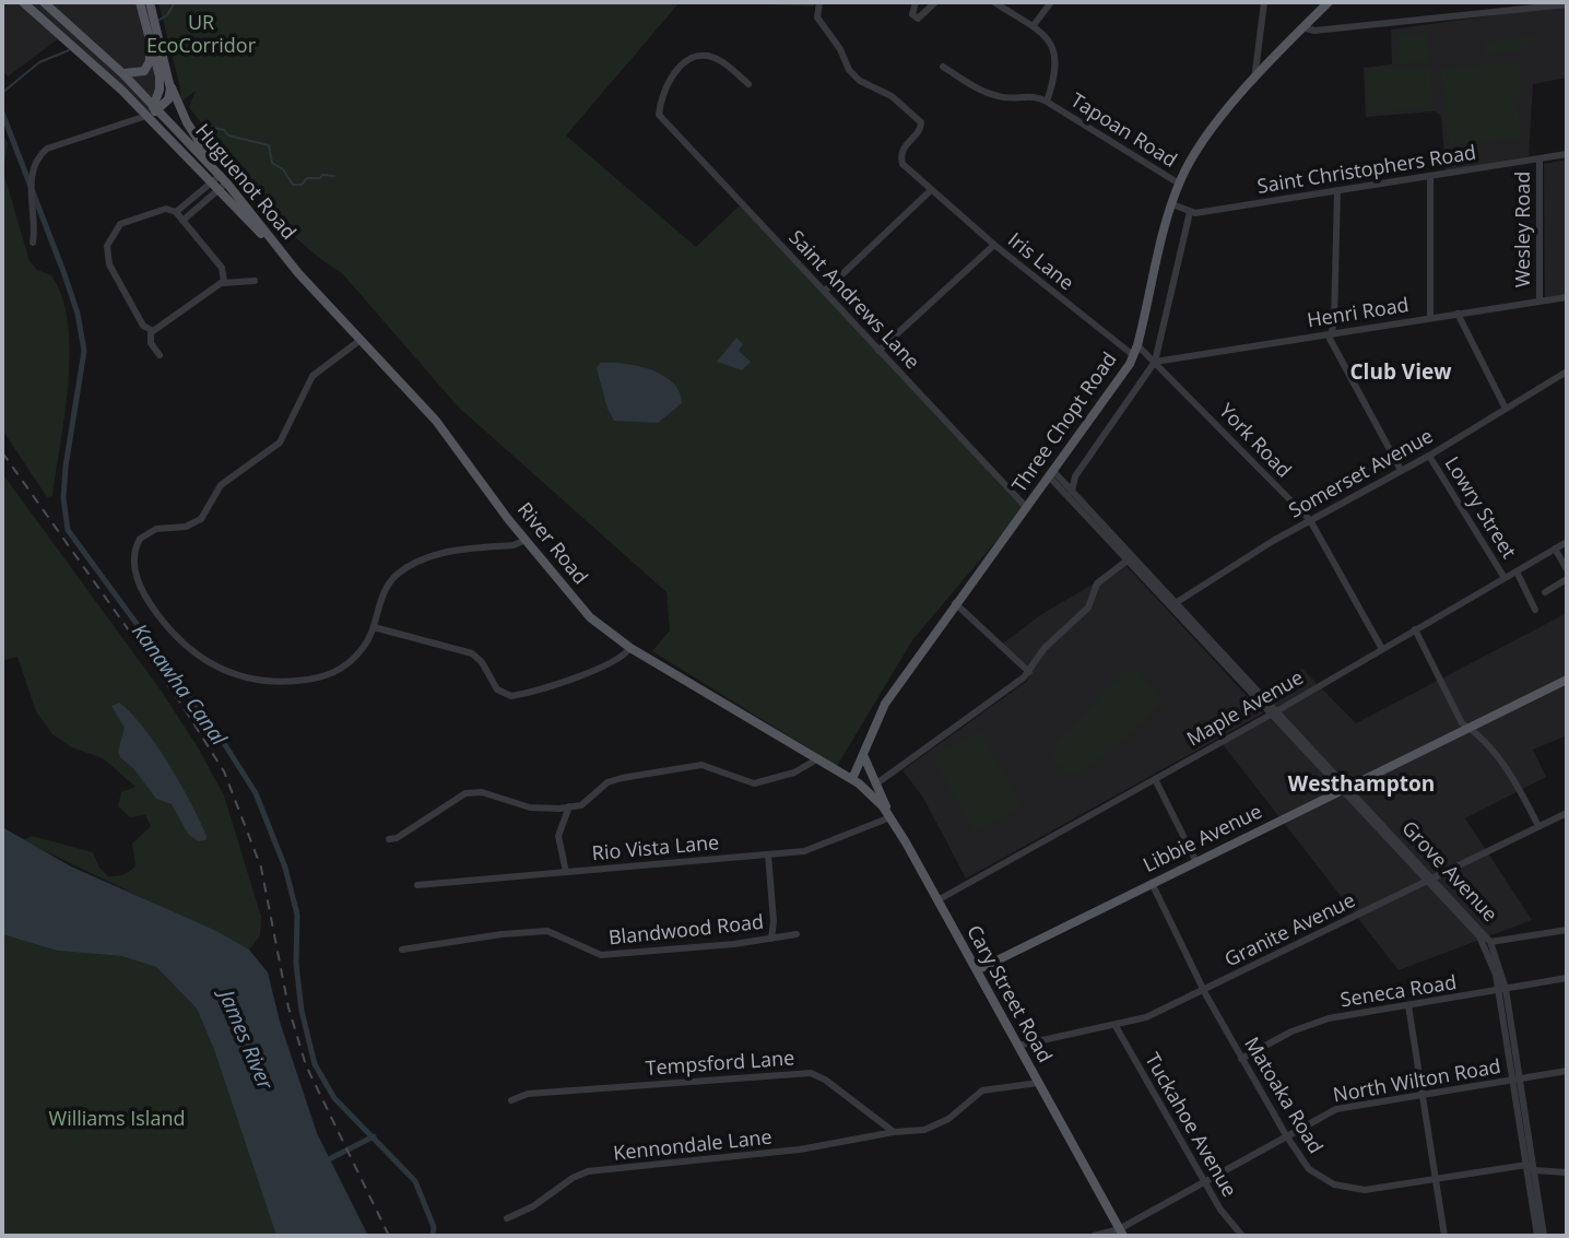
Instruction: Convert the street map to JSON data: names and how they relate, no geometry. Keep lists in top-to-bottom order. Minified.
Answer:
{"streets":{"main road":["Huguenot Road","Three Chopt Road","River Road","Libbie Avenue","Cary Street Road"],"street":["Tapoan Road","Saint Christophers Road","Wesley Road","Iris Lane","Saint Andrews Lane","Henri Road","York Road","Somerset Avenue","Lowry Street","Maple Avenue","Rio Vista Lane","Grove Avenue","Blandwood Road","Granite Avenue","Seneca Road","Tempsford Lane","North Wilton Road","Matoaka Road","Tuckahoe Avenue","Kennondale Lane"]},"crossings":[["Tapoan Road","Three Chopt Road"],["Saint Christophers Road","Wesley Road"],["Huguenot Road","River Road"],["Wesley Road","Henri Road"],["Iris Lane","Three Chopt Road"],["Saint Andrews Lane","Three Chopt Road"],["Henri Road","York Road"],["Three Chopt Road","York Road"],["Three Chopt Road","River Road"],["Three Chopt Road","Grove Avenue"],["Three Chopt Road","Cary Street Road"],["York Road","Somerset Avenue"],["York Road","Maple Avenue"],["Somerset Avenue","Lowry Street"],["Somerset Avenue","Grove Avenue"],["Lowry Street","Maple Avenue"],["River Road","Cary Street Road"],["Maple Avenue","Grove Avenue"],["Maple Avenue","Cary Street Road"],["Libbie Avenue","Grove Avenue"],["Libbie Avenue","Cary Street Road"],["Libbie Avenue","Matoaka Road"],["Rio Vista Lane","Cary Street Road"],["Grove Avenue","Granite Avenue"],["Grove Avenue","Seneca Road"],["Grove Avenue","North Wilton Road"],["Grove Avenue","Matoaka Road"],["Granite Avenue","Cary Street Road"],["Granite Avenue","Matoaka Road"],["Granite Avenue","Tuckahoe Avenue"],["Seneca Road","Matoaka Road"],["Cary Street Road","North Wilton Road"],["Tempsford Lane","Kennondale Lane"],["North Wilton Road","Matoaka Road"],["North Wilton Road","Tuckahoe Avenue"]],"districts":["Club View","Westhampton"],"water":["Kanawha Canal","James River"],"parks":["UR EcoCorridor","Williams Island"]}
